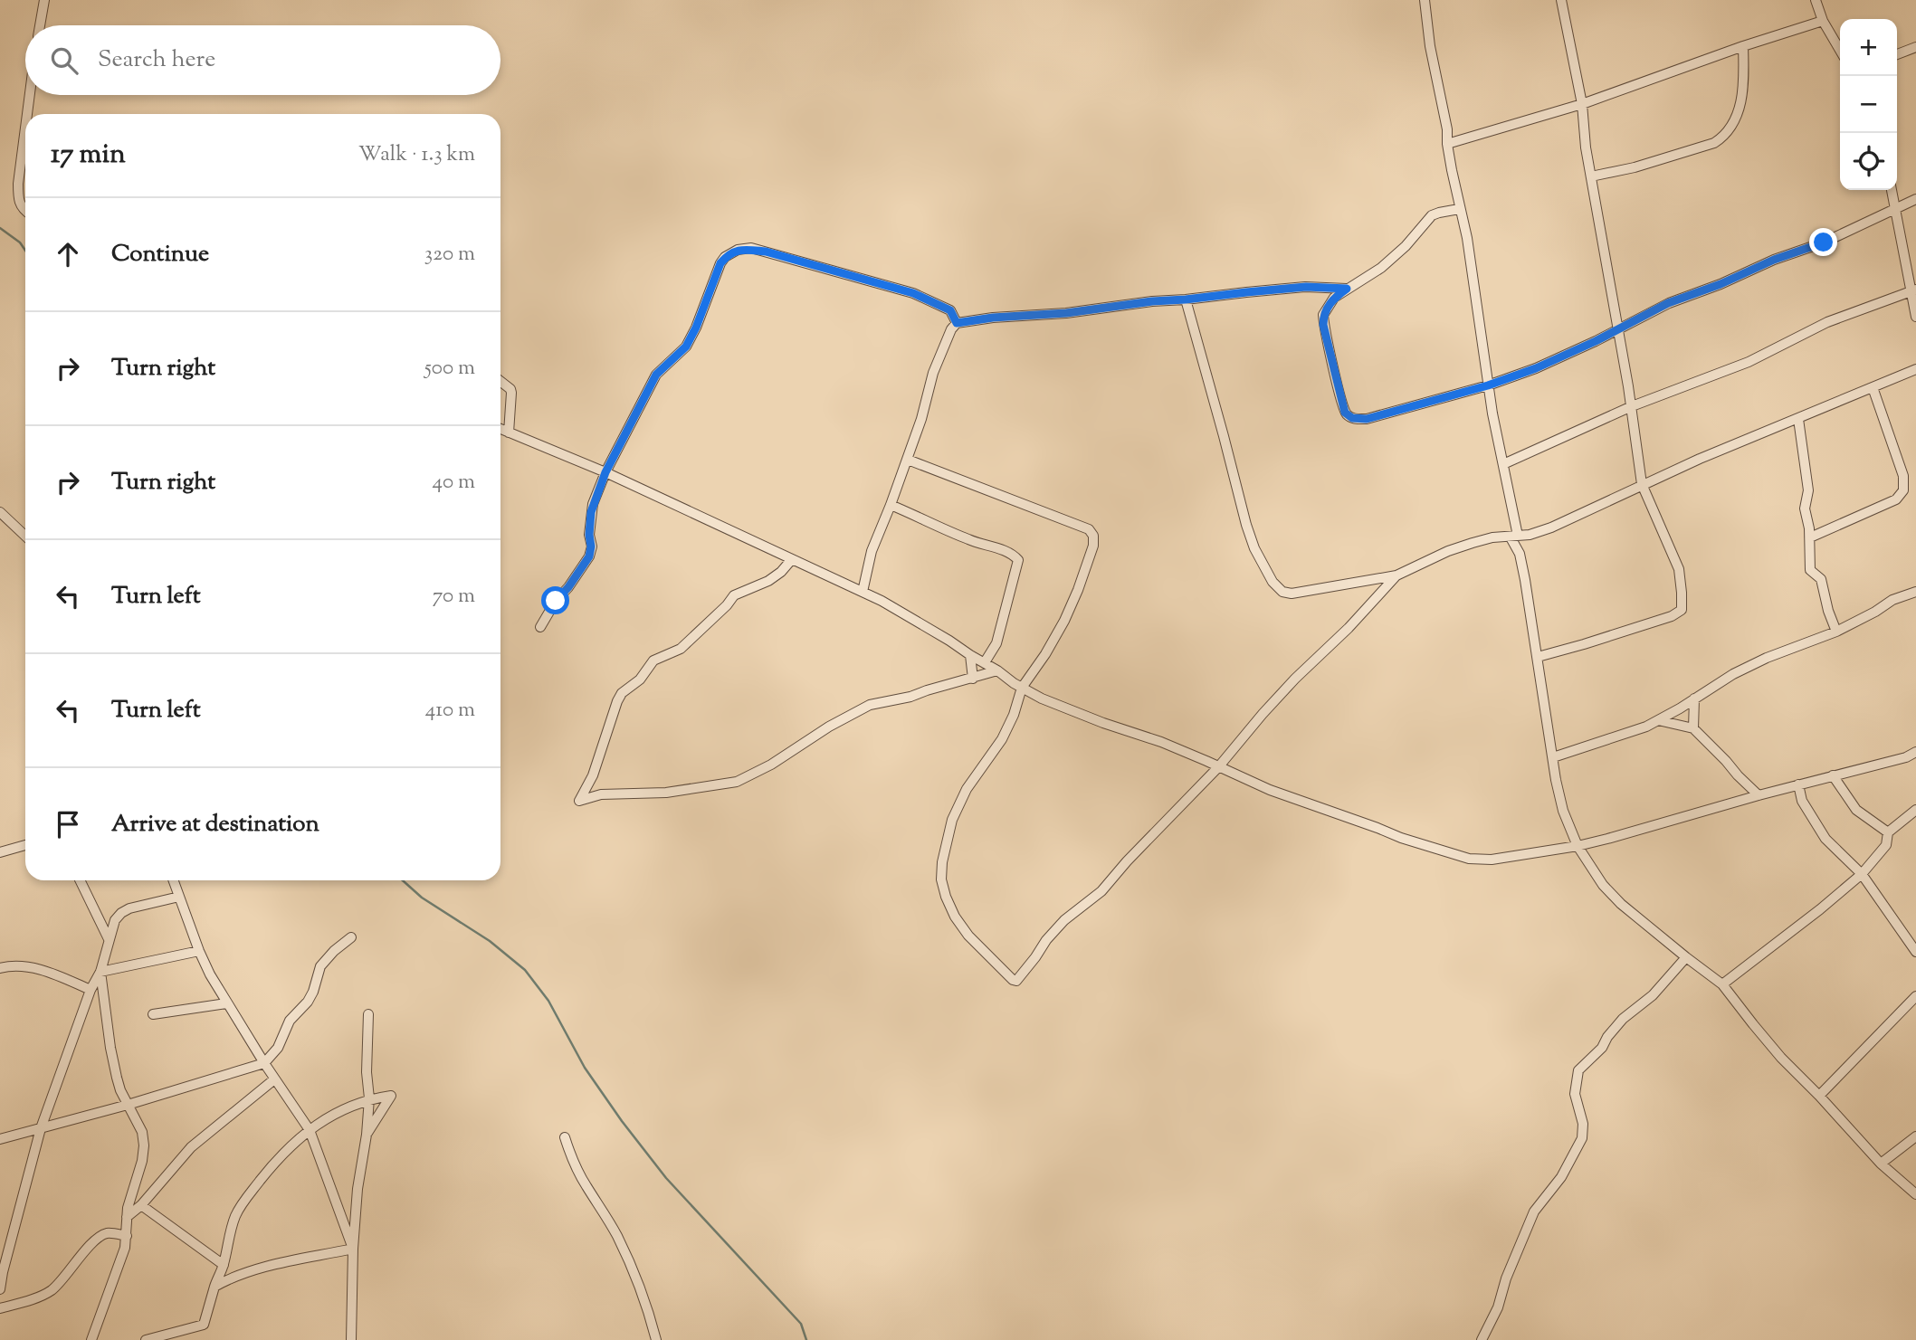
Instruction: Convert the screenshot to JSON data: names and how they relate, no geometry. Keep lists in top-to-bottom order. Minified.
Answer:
{"page":{"map_buttons":["+","−"],"search":"Search here","heading":["17 min","Walk · 1.3 km"],"list":[["Continue","320 m"],["Turn right","500 m"],["Turn right","40 m"],["Turn left","70 m"],["Turn left","410 m"],"Arrive at destination"]}}
